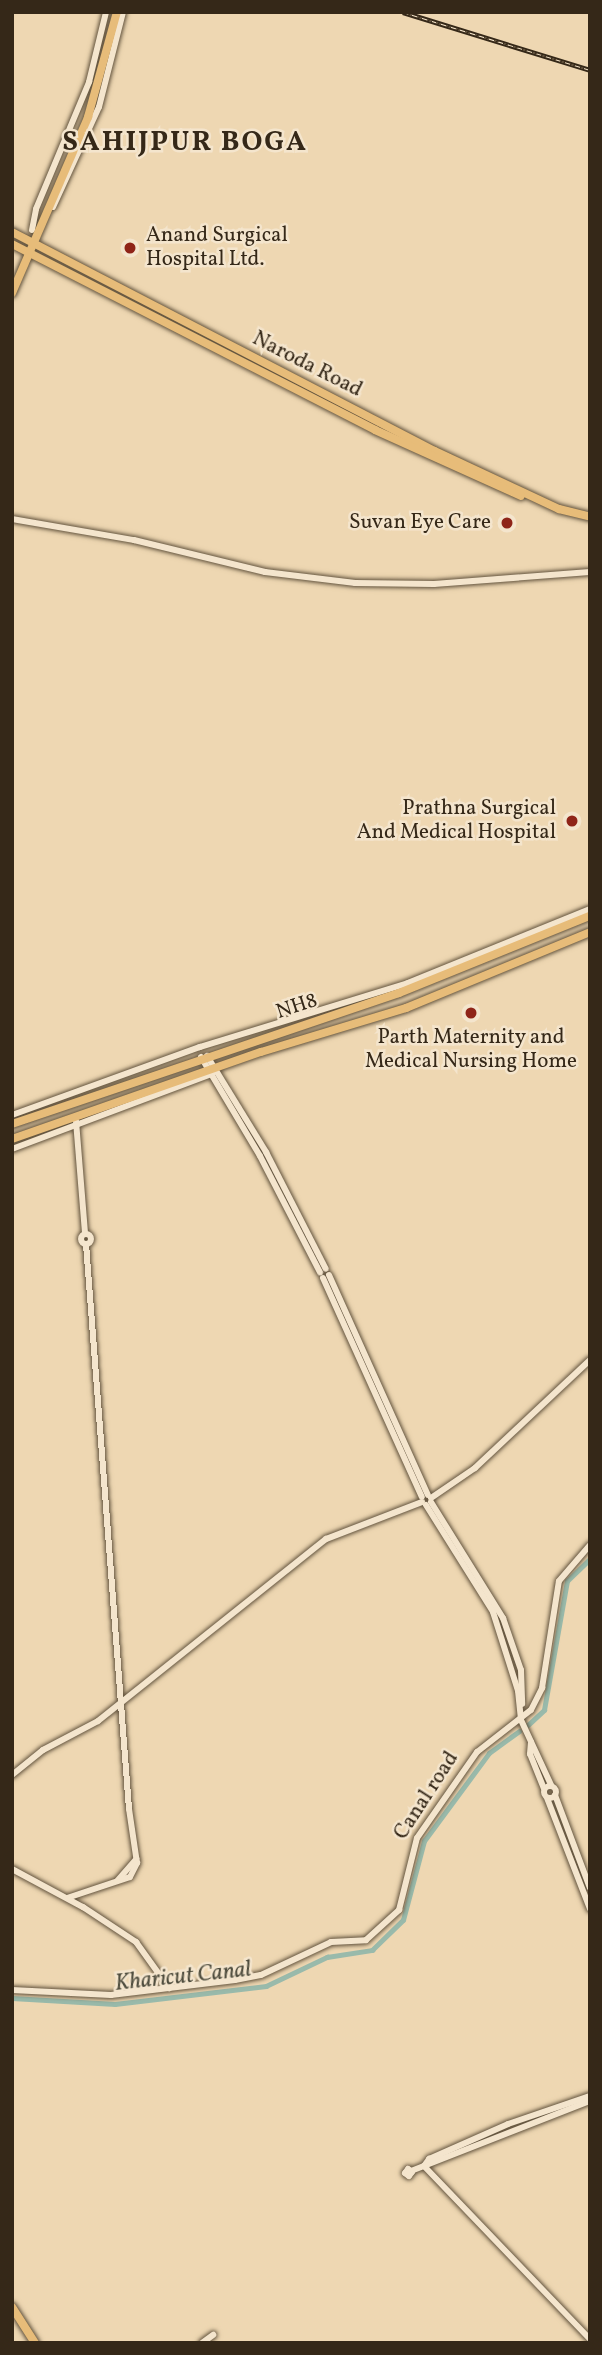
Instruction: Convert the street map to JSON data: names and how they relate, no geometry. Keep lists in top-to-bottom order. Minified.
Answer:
{"streets":{"main road":["Naroda Road","NH8"],"street":["Canal road"]},"districts":["SAHIJPUR BOGA"],"water":["Kharicut Canal"],"places":["Anand Surgical Hospital Ltd.","Suvan Eye Care","Prathna Surgical And Medical Hospital","Parth Maternity and Medical Nursing Home"]}
